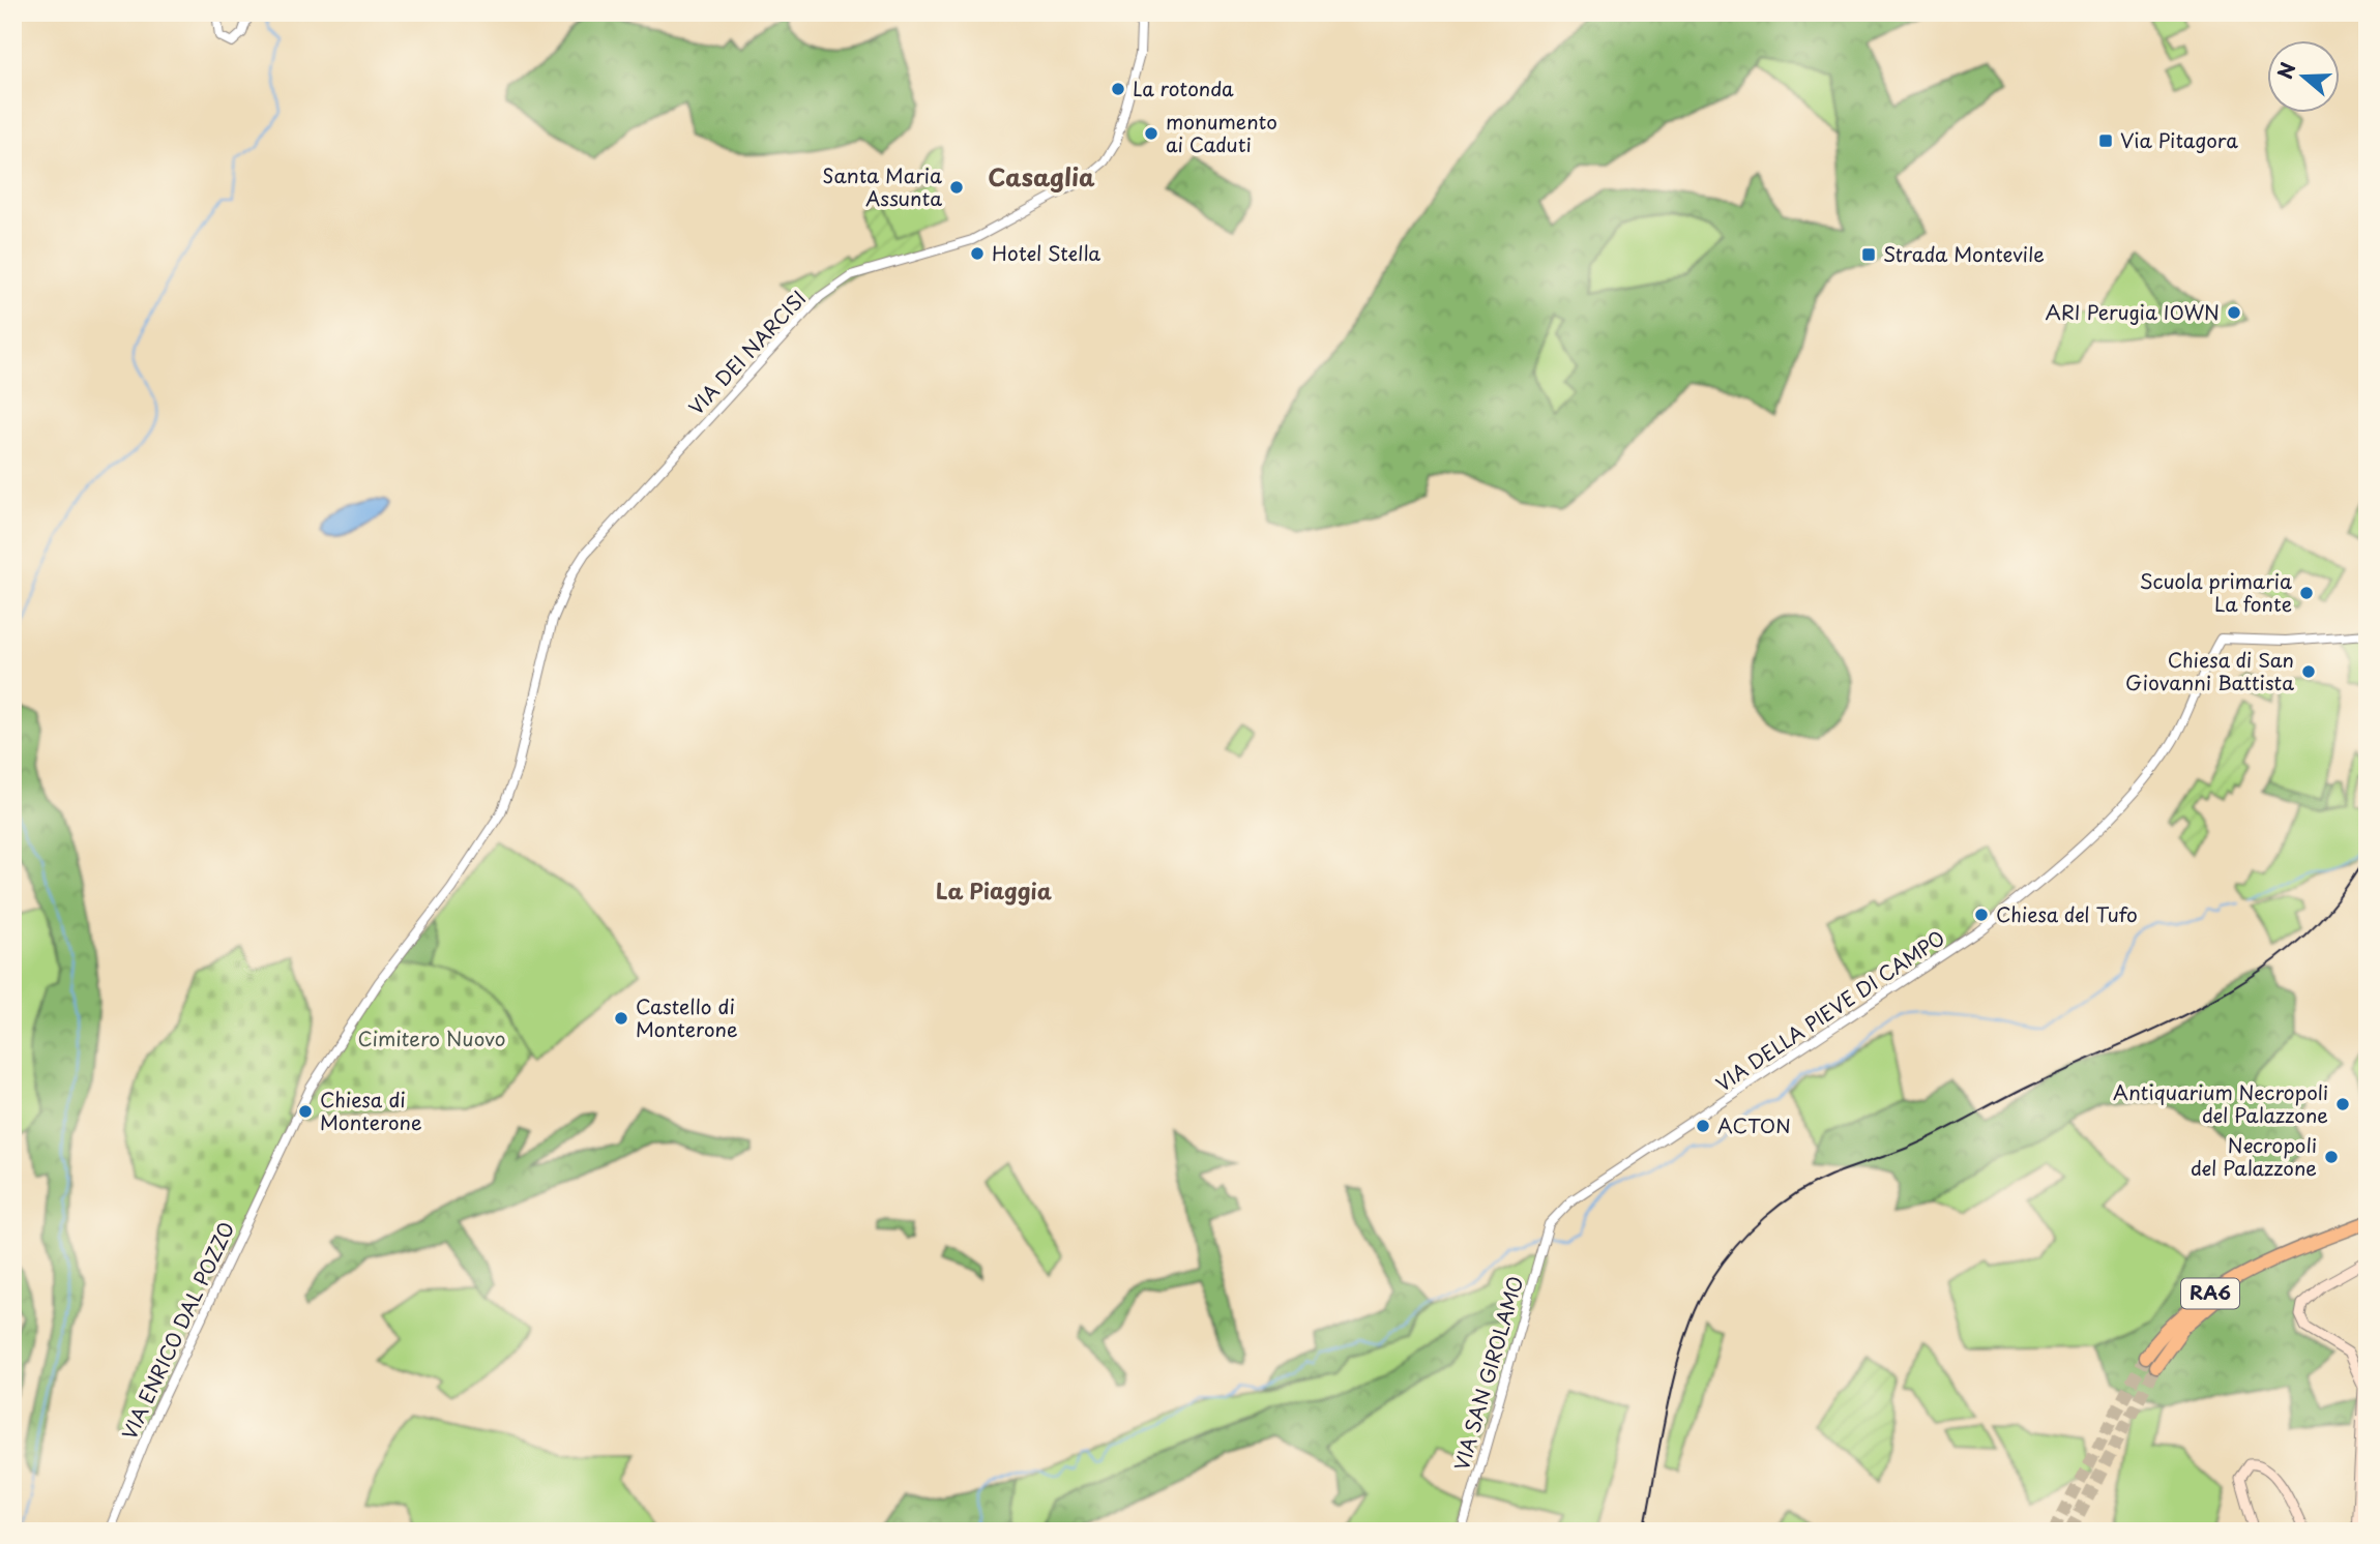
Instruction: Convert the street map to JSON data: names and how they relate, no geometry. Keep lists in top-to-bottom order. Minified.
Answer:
{"streets":{"highway":["RA6"],"street":["VIA DEI NARCISI","VIA DELLA PIEVE DI CAMPO","VIA ENRICO DAL POZZO","VIA SAN GIROLAMO"]},"crossings":[["VIA DEI NARCISI","VIA ENRICO DAL POZZO"],["VIA DELLA PIEVE DI CAMPO","VIA SAN GIROLAMO"]],"districts":["Casaglia","La Piaggia"],"parks":["Cimitero Nuovo"],"places":{"other":["La rotonda","monumento ai Caduti","Santa Maria Assunta","Hotel Stella","ARI Perugia I0WN","Scuola primaria La fonte","Chiesa di San Giovanni Battista","Chiesa del Tufo","Castello di Monterone","Antiquarium Necropoli del Palazzone","Chiesa di Monterone","ACTON","Necropoli del Palazzone"],"transit":["Via Pitagora","Strada Montevile"]},"north":"left"}
